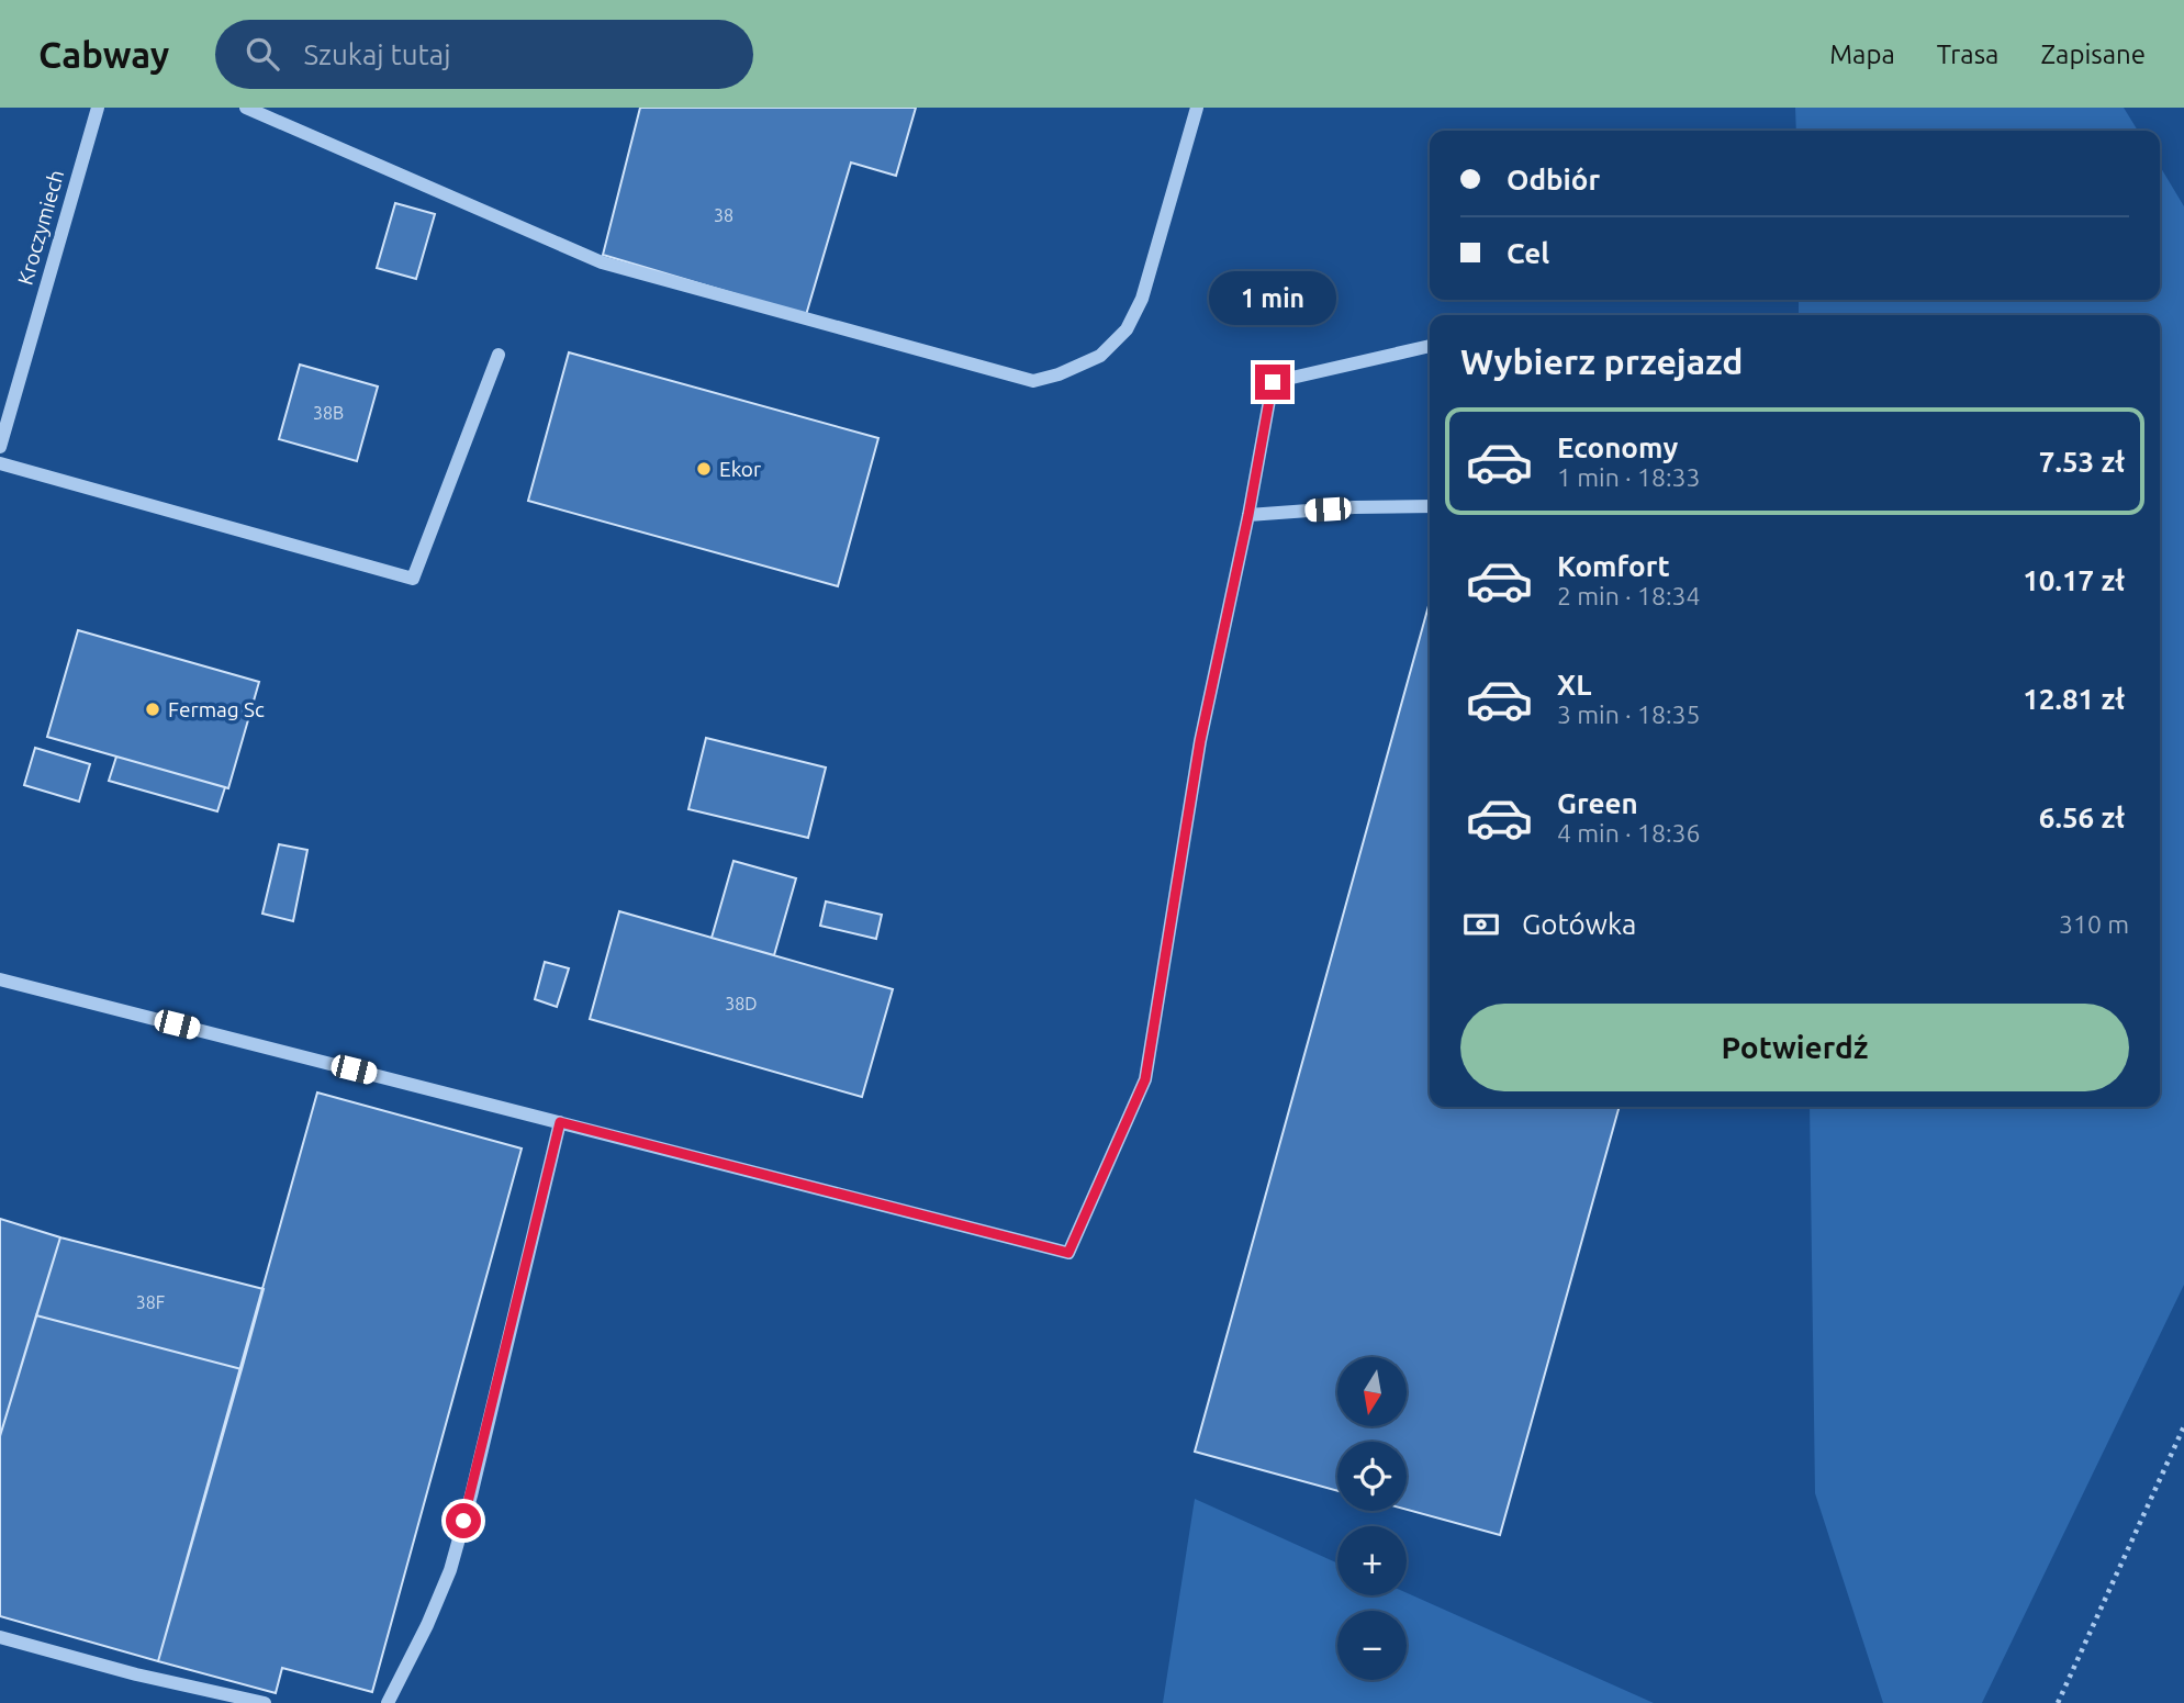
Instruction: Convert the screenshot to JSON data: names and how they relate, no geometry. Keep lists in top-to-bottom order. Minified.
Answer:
{"streets":{"street":["Kroczymiech"]},"places":["Ekor","Fermag Sc"],"house_numbers":["38","38B","38D","38F"],"north":"bottom","page":{"header":"Cabway","search":"Szukaj tutaj","nav":["Mapa","Trasa","Zapisane"],"banner":["Odbiór","Cel"],"bubble":"1 min","heading":"Wybierz przejazd","list":[{"name":"Economy","note":"1 min · 18:33","value":"7.53 zł"},{"name":"Komfort","note":"2 min · 18:34","value":"10.17 zł"},{"name":"XL","note":"3 min · 18:35","value":"12.81 zł"},{"name":"Green","note":"4 min · 18:36","value":"6.56 zł"}],"pay":["Gotówka","310 m"],"buttons":"Potwierdź","map_buttons":["+","−"]}}
